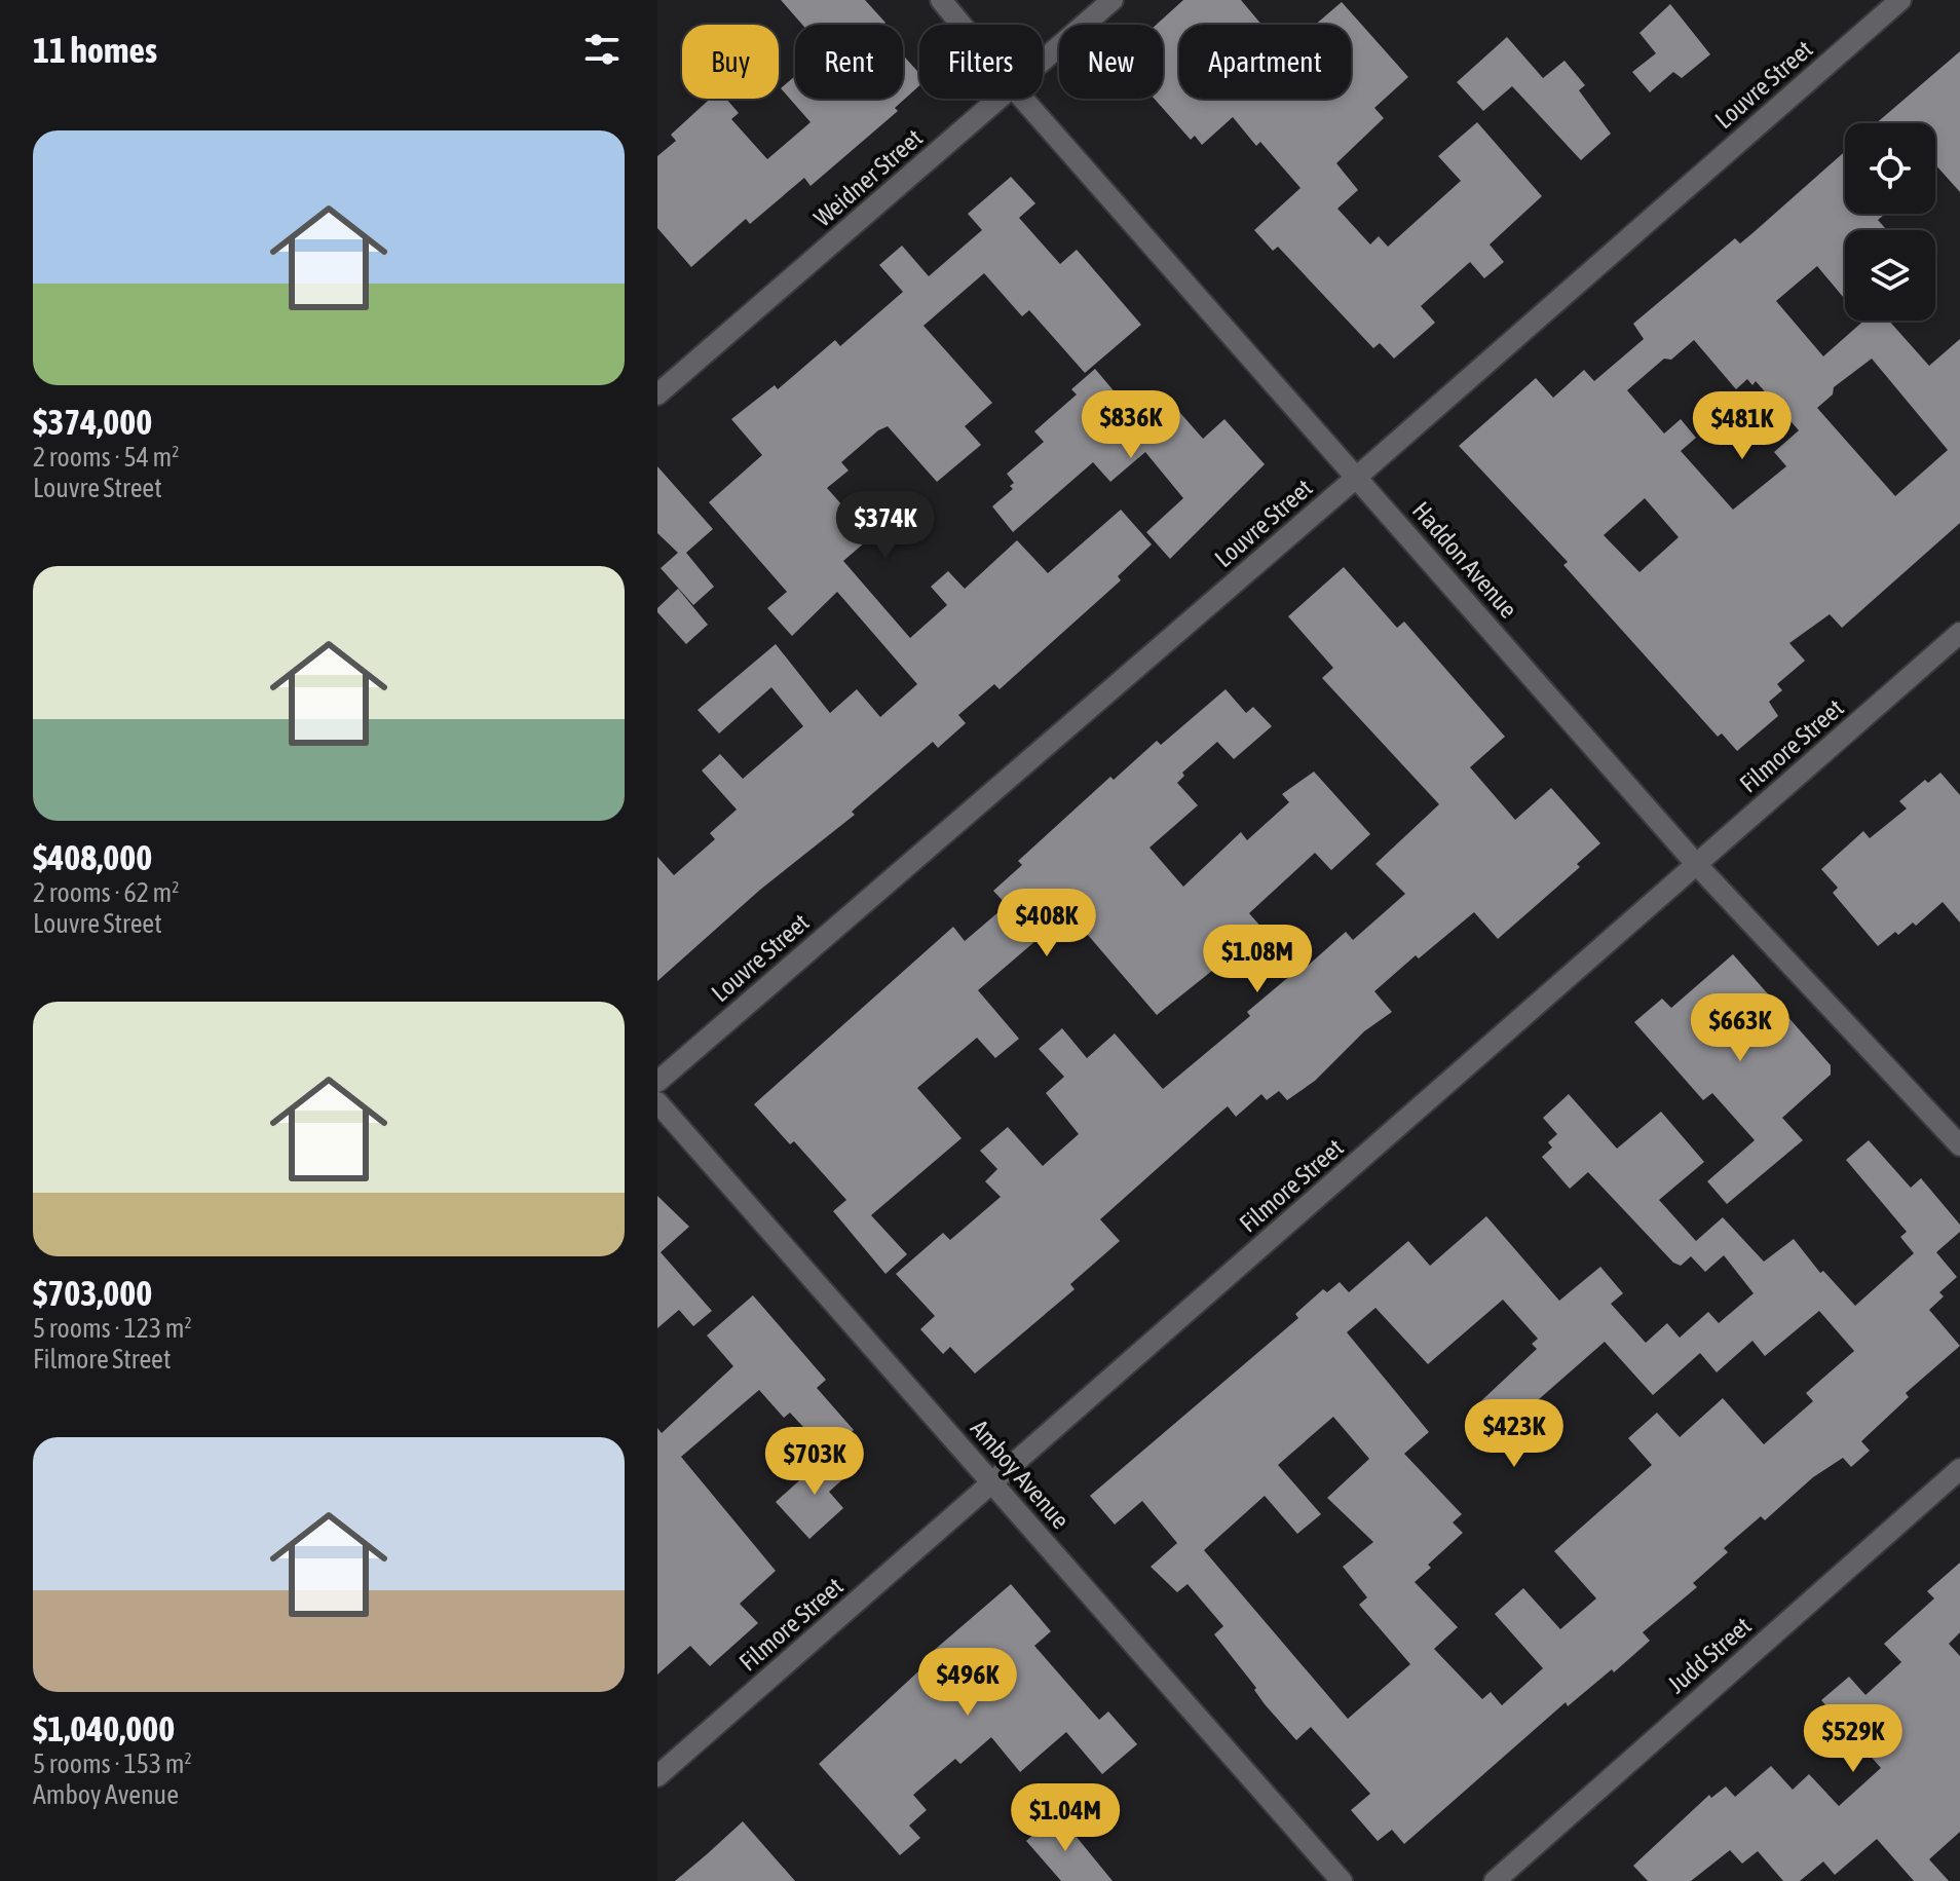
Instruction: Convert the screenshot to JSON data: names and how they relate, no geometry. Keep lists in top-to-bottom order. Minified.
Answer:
{"streets":{"street":["Louvre Street","Weidner Street","Haddon Avenue","Filmore Street","Amboy Avenue","Judd Street"]},"crossings":[["Louvre Street","Haddon Avenue"],["Haddon Avenue","Filmore Street"],["Filmore Street","Amboy Avenue"]],"page":{"heading":"11 homes","chip":["Buy","Rent","Filters","New","Apartment"],"list":[{"name":"$374,000","note":"2 rooms · 54 m² · Louvre Street"},{"name":"$408,000","note":"2 rooms · 62 m² · Louvre Street"},{"name":"$703,000","note":"5 rooms · 123 m² · Filmore Street"},{"name":"$1,040,000","note":"5 rooms · 153 m² · Amboy Avenue"}],"price":["$836K","$481K","$374K","$408K","$1.08M","$663K","$423K","$703K","$496K","$529K","$1.04M"]}}
